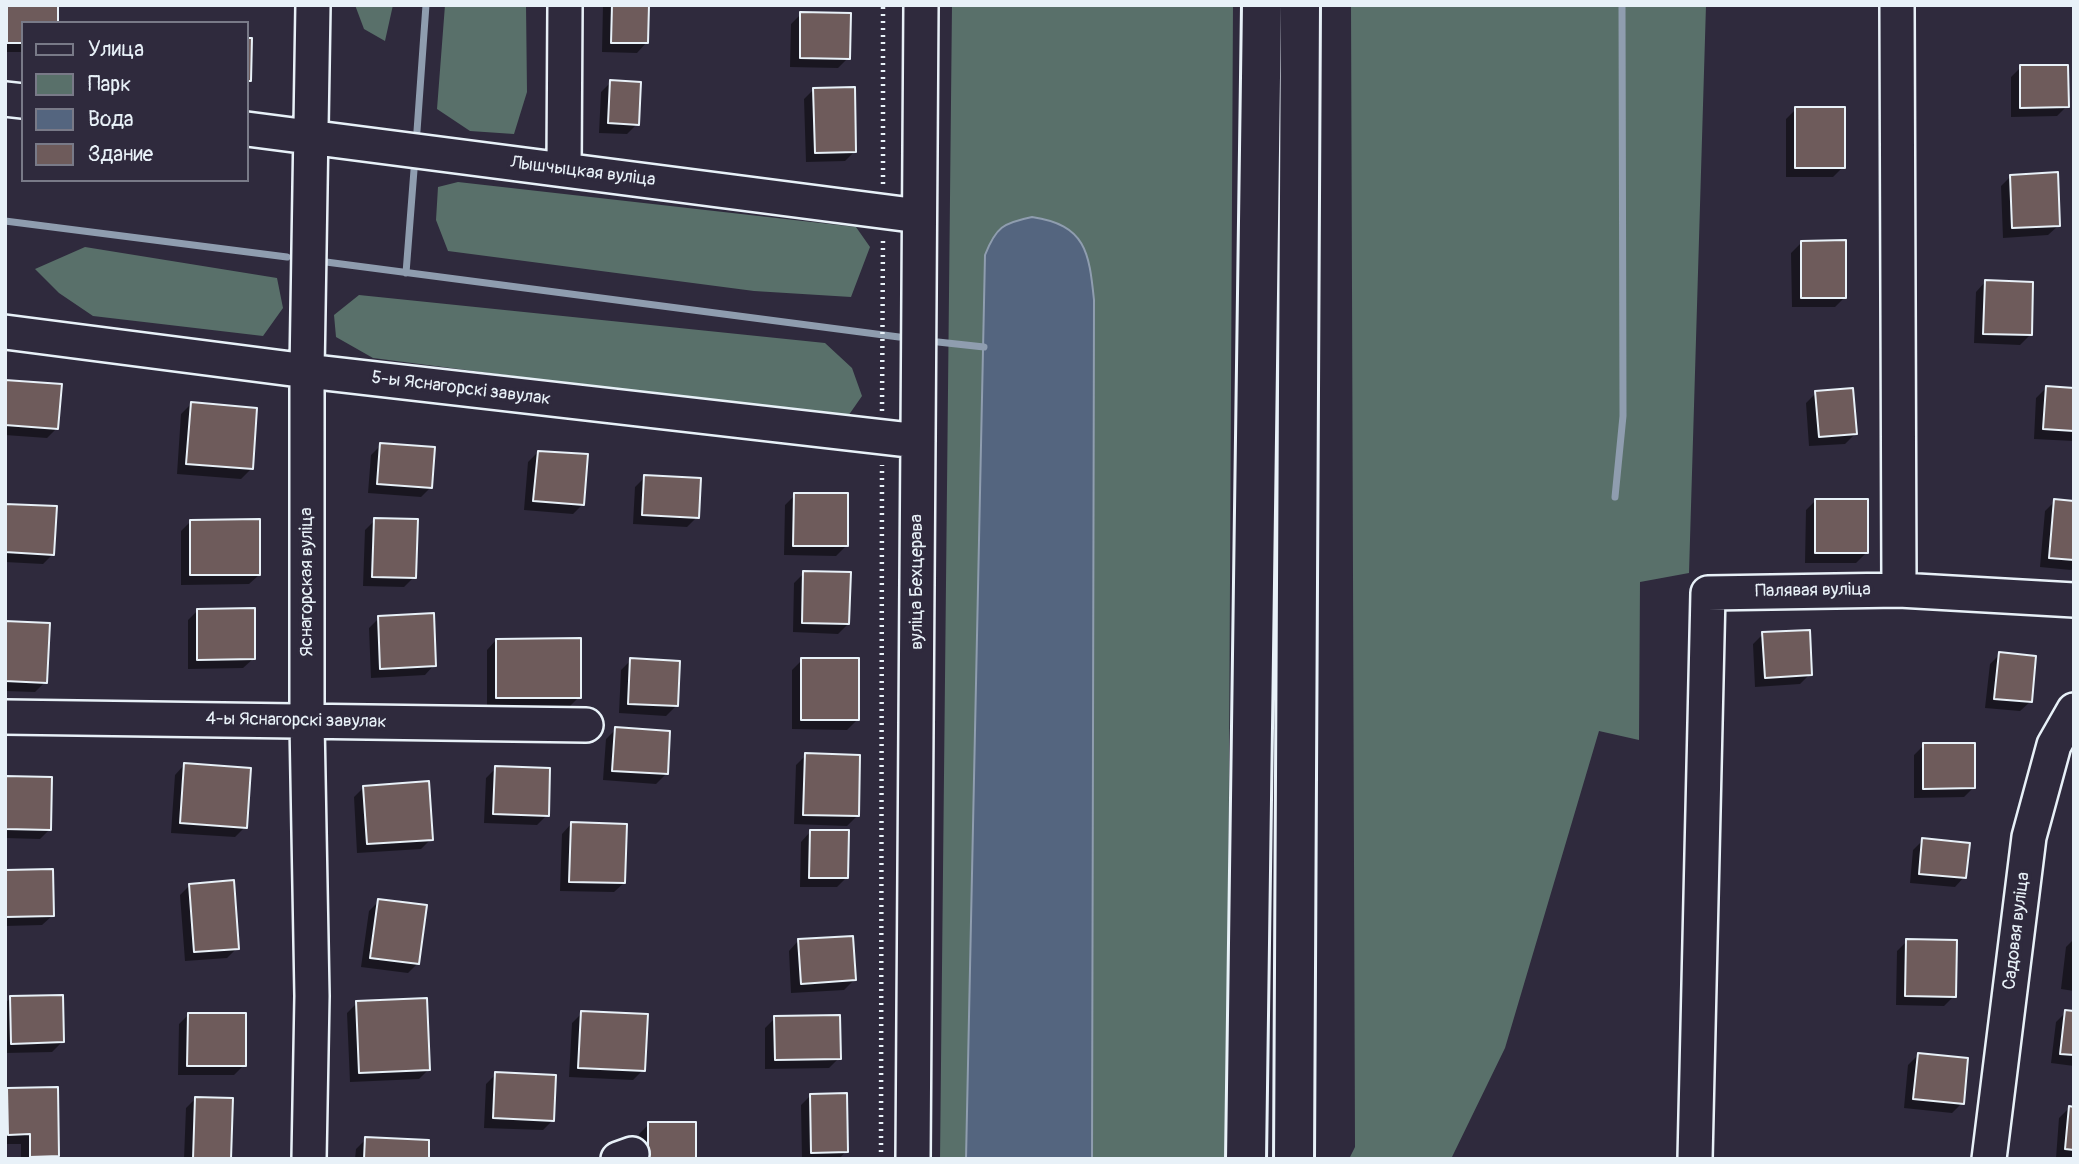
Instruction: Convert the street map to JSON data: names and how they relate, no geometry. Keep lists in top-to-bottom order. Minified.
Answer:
{"streets":{"street":["Лышчыцкая вуліца","5-ы Яснагорскі завулак","Яснагорская вуліца","вуліца Бехцерава","Палявая вуліца","4-ы Яснагорскі завулак","Садовая вуліца"]},"crossings":[["Лышчыцкая вуліца","Яснагорская вуліца"],["Лышчыцкая вуліца","вуліца Бехцерава"],["5-ы Яснагорскі завулак","Яснагорская вуліца"],["5-ы Яснагорскі завулак","вуліца Бехцерава"],["Яснагорская вуліца","4-ы Яснагорскі завулак"]],"legend":["Улица","Парк","Вода","Здание"]}
